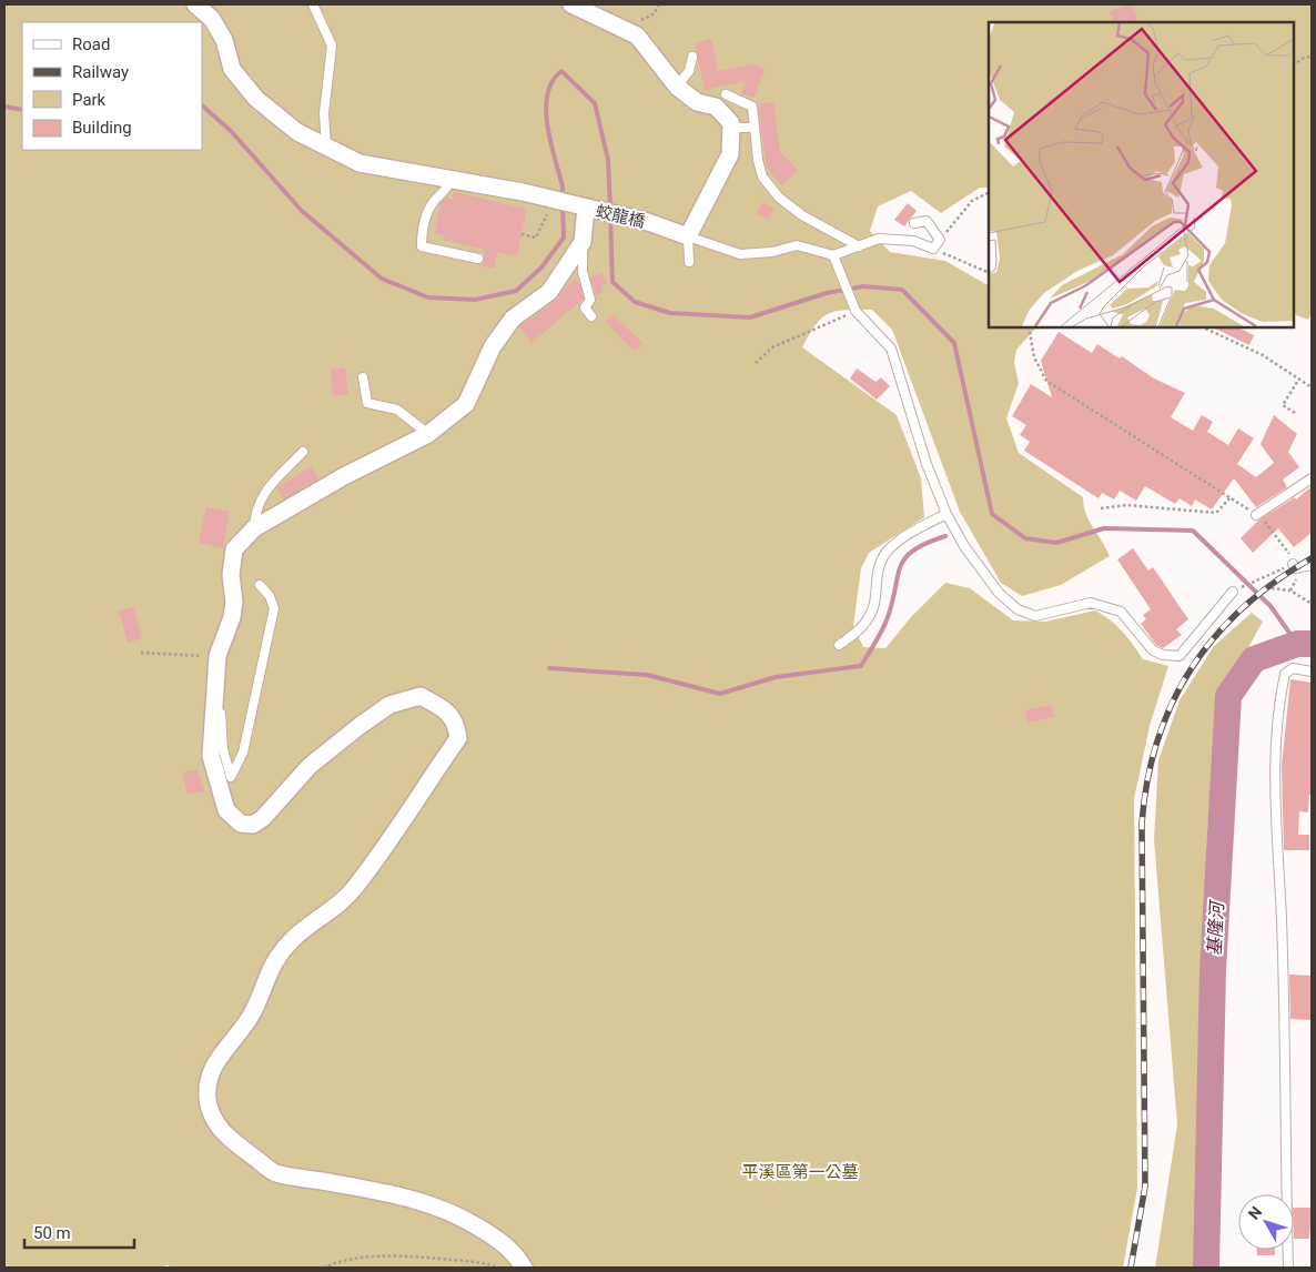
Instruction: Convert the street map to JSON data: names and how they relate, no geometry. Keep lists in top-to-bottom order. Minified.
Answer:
{"streets":{"street":["蛟龍橋"]},"water":["基隆河"],"parks":["平溪區第一公墓"],"legend":["Road","Railway","Park","Building"],"scale_bar":"50 m","north":"top left"}
